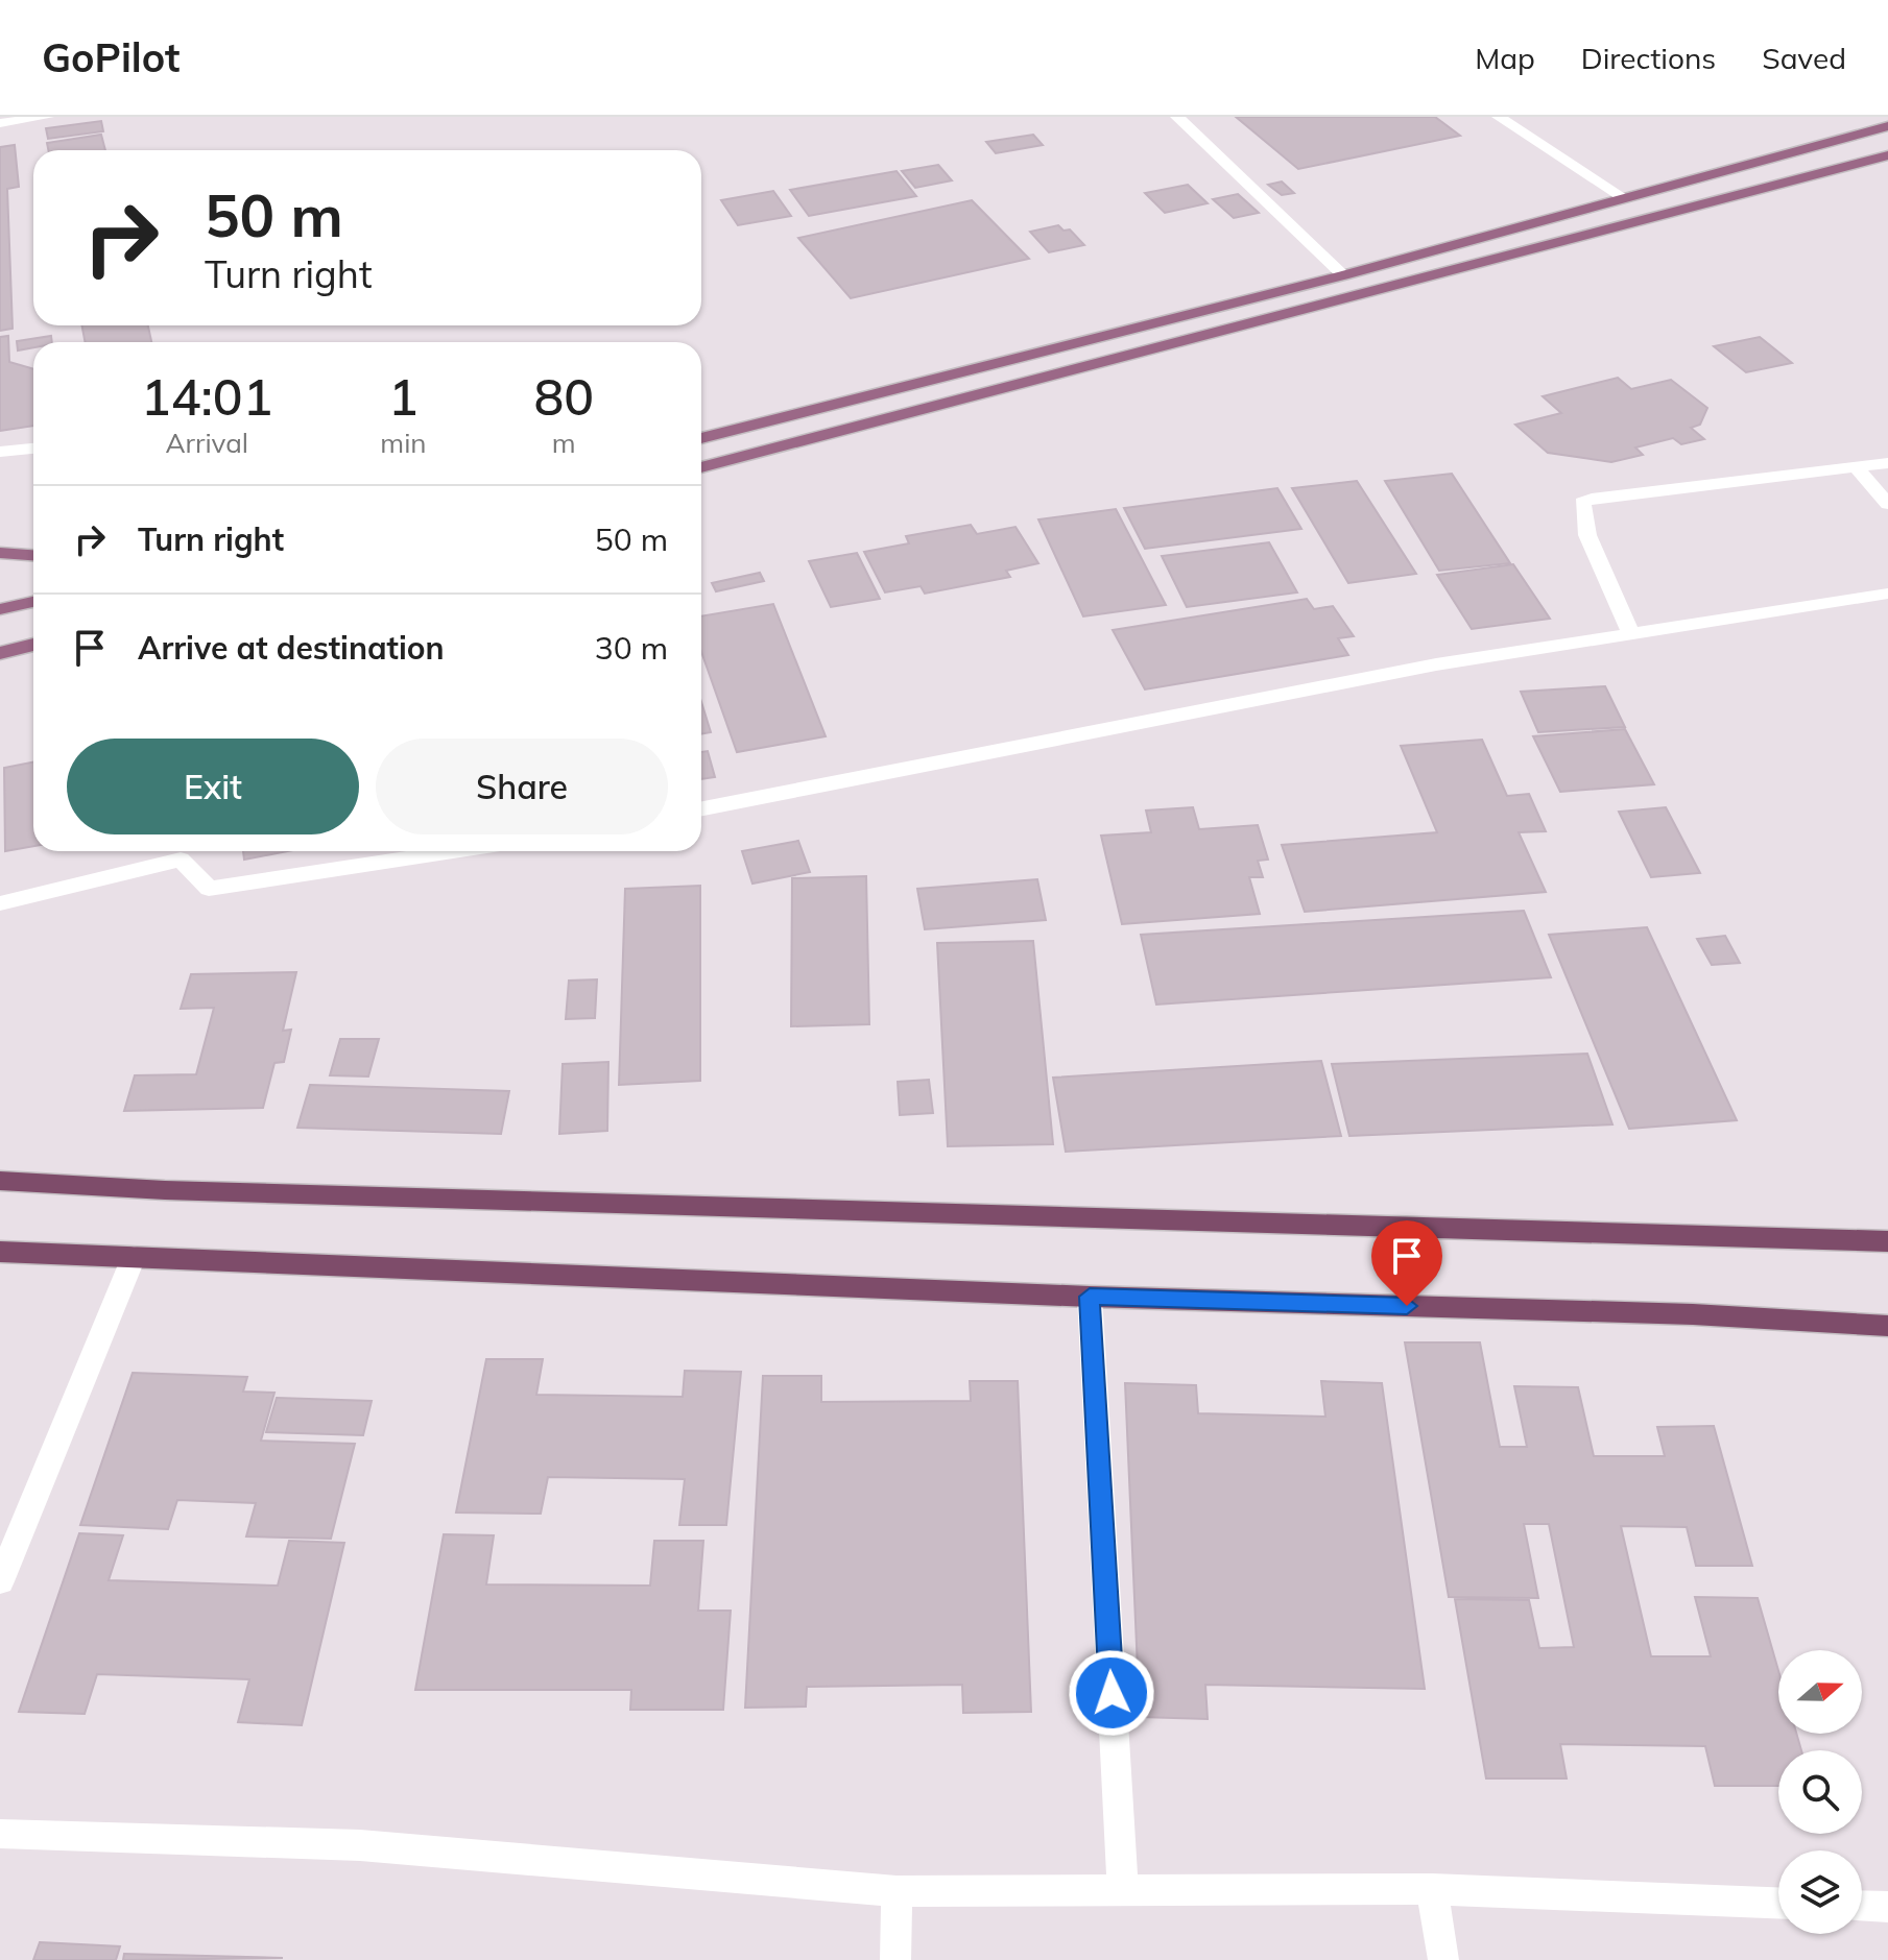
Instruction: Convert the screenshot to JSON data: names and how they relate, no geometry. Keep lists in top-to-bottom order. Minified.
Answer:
{"north":"right","page":{"header":"GoPilot","nav":["Map","Directions","Saved"],"turn":["50 m","Turn right"],"eta":["14:01","Arrival","1","min","80","m"],"list":[{"name":"Turn right","value":"50 m"},{"name":"Arrive at destination","value":"30 m"}],"buttons":["Exit","Share"]}}
